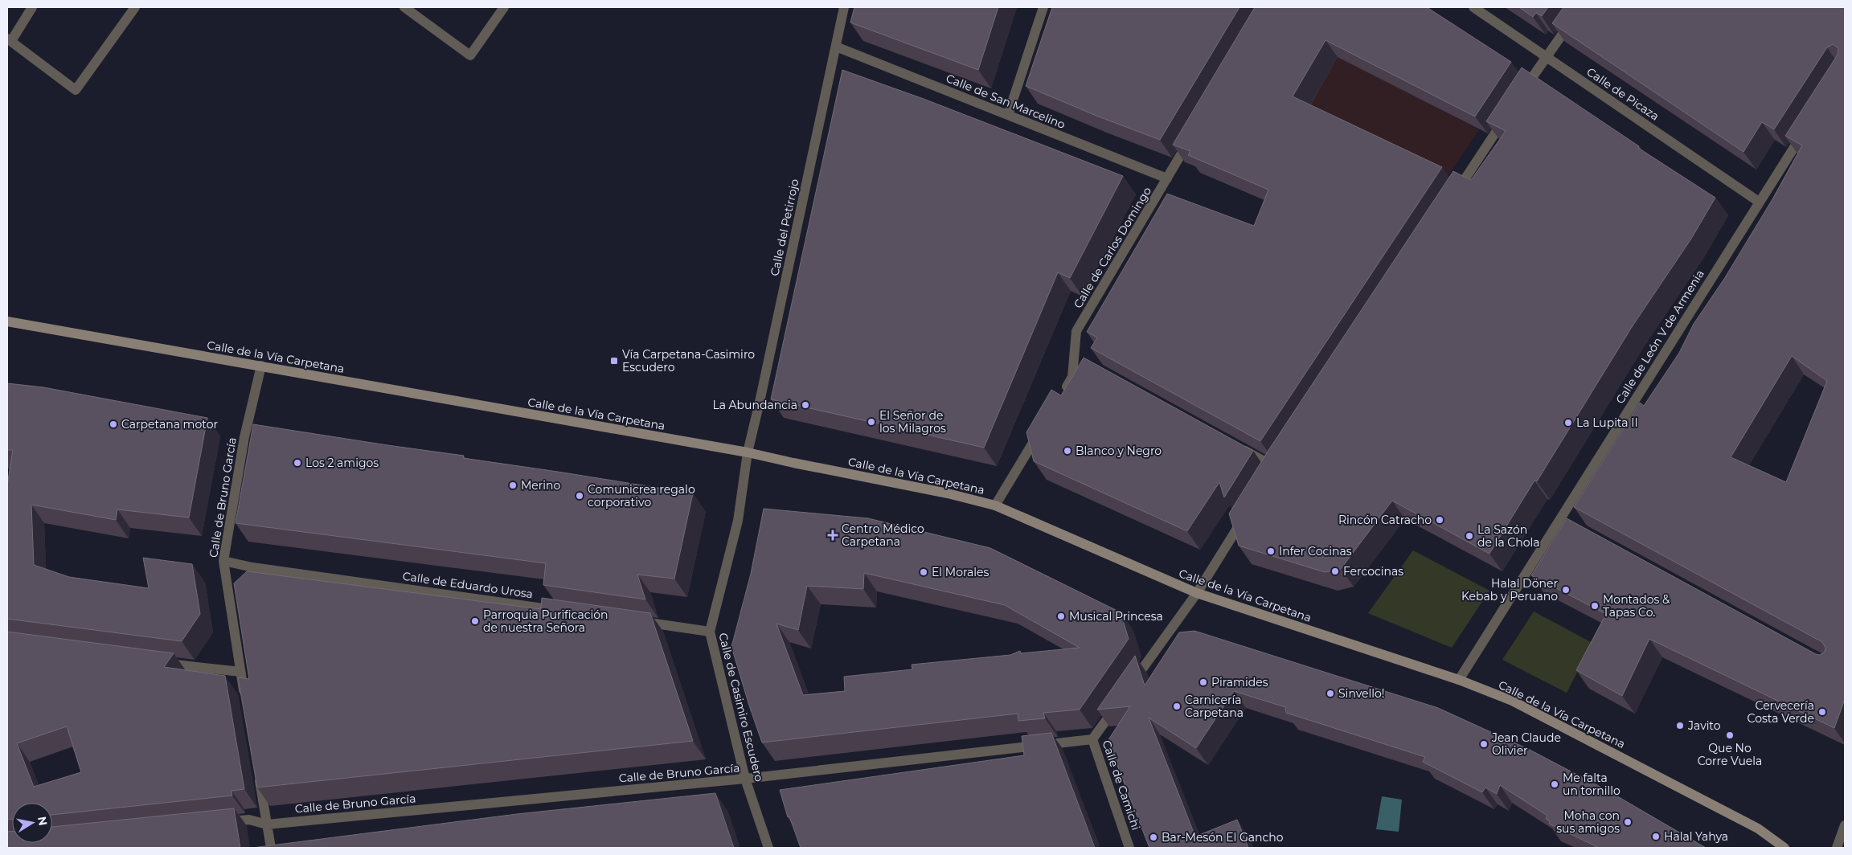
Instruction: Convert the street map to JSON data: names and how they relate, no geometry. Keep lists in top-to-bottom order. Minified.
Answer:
{"streets":{"street":["Calle de Picaza","Calle de San Marcelino","Calle del Petirrojo","Calle de Carlos Domingo","Calle de León V de Armenia","Calle de la Vía Carpetana","Calle de Bruno García","Calle de Eduardo Urosa","Calle de Casimiro Escudero","Calle de Camichi"]},"crossings":[["Calle de Picaza","Calle de León V de Armenia"],["Calle de San Marcelino","Calle del Petirrojo"],["Calle de San Marcelino","Calle de Carlos Domingo"],["Calle del Petirrojo","Calle de la Vía Carpetana"],["Calle del Petirrojo","Calle de Casimiro Escudero"],["Calle de León V de Armenia","Calle de la Vía Carpetana"],["Calle de la Vía Carpetana","Calle de Bruno García"],["Calle de la Vía Carpetana","Calle de Casimiro Escudero"],["Calle de Bruno García","Calle de Eduardo Urosa"],["Calle de Bruno García","Calle de Casimiro Escudero"],["Calle de Bruno García","Calle de Camichi"]],"places":{"transit":["Vía Carpetana-Casimiro Escudero"],"other":["La Abundancia","El Señor de los Milagros","La Lupita II","Carpetana motor","Blanco y Negro","Los 2 amigos","Merino","Comunicrea regalo corporativo","Rincón Catracho","La Sazón de la Chola","Infer Cocinas","Fercocinas","El Morales","Halal Döner Kebab y Peruano","Montados & Tapas Co.","Musical Princesa","Parroquia Purificación de nuestra Señora","Piramides","Sinvello!","Carnicería Carpetana","Cervecería Costa Verde","Javito","Que No Corre Vuela","Jean Claude Olivier","Me falta un tornillo","Moha con sus amigos","Halal Yahya","Bar-Mesón El Gancho"],"health":["Centro Médico Carpetana"]},"north":"right"}
